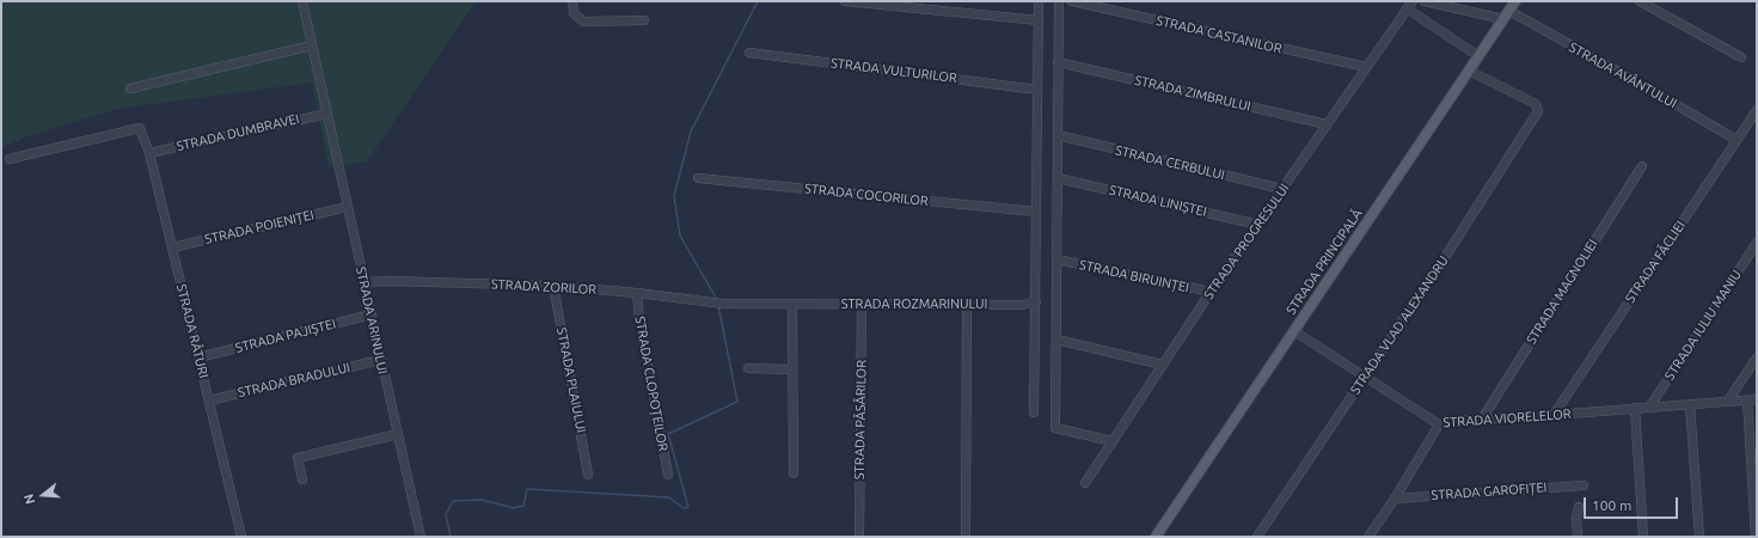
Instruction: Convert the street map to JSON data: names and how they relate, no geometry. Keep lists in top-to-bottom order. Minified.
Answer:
{"streets":{"main road":["STRADA PRINCIPALĂ"],"street":["STRADA CASTANILOR","STRADA VULTURILOR","STRADA AVÂNTULUI","STRADA ZIMBRULUI","STRADA DUMBRAVEI","STRADA CERBULUI","STRADA COCORILOR","STRADA LINIȘTEI","STRADA POIENIȚEI","STRADA PROGRESULUI","STRADA FĂCLIEI","STRADA BIRUINȚEI","STRADA ZORILOR","STRADA MAGNOLIEI","STRADA ROZMARINULUI","STRADA ARINULUI","STRADA VLAD ALEXANDRU","STRADA IULIU MANIU","STRADA RÂTURI","STRADA PAJIȘTEI","STRADA BRADULUI","STRADA PLAIULUI","STRADA CLOPOȚEILOR","STRADA VIORELELOR","STRADA PĂSĂRILOR","STRADA GAROFIȚEI"]},"crossings":[["STRADA CASTANILOR","STRADA PROGRESULUI"],["STRADA AVÂNTULUI","STRADA PRINCIPALĂ"],["STRADA AVÂNTULUI","STRADA FĂCLIEI"],["STRADA ZIMBRULUI","STRADA PROGRESULUI"],["STRADA DUMBRAVEI","STRADA ARINULUI"],["STRADA DUMBRAVEI","STRADA RÂTURI"],["STRADA CERBULUI","STRADA PROGRESULUI"],["STRADA LINIȘTEI","STRADA PROGRESULUI"],["STRADA POIENIȚEI","STRADA ARINULUI"],["STRADA POIENIȚEI","STRADA RÂTURI"],["STRADA PROGRESULUI","STRADA BIRUINȚEI"],["STRADA PRINCIPALĂ","STRADA VLAD ALEXANDRU"],["STRADA PRINCIPALĂ","STRADA VIORELELOR"],["STRADA FĂCLIEI","STRADA VIORELELOR"],["STRADA ZORILOR","STRADA ROZMARINULUI"],["STRADA ZORILOR","STRADA ARINULUI"],["STRADA ZORILOR","STRADA PLAIULUI"],["STRADA ZORILOR","STRADA CLOPOȚEILOR"],["STRADA MAGNOLIEI","STRADA VIORELELOR"],["STRADA ROZMARINULUI","STRADA PĂSĂRILOR"],["STRADA ARINULUI","STRADA PAJIȘTEI"],["STRADA ARINULUI","STRADA BRADULUI"],["STRADA VLAD ALEXANDRU","STRADA VIORELELOR"],["STRADA IULIU MANIU","STRADA VIORELELOR"],["STRADA RÂTURI","STRADA PAJIȘTEI"],["STRADA RÂTURI","STRADA BRADULUI"]],"scale_bar":"100 m","north":"left"}
